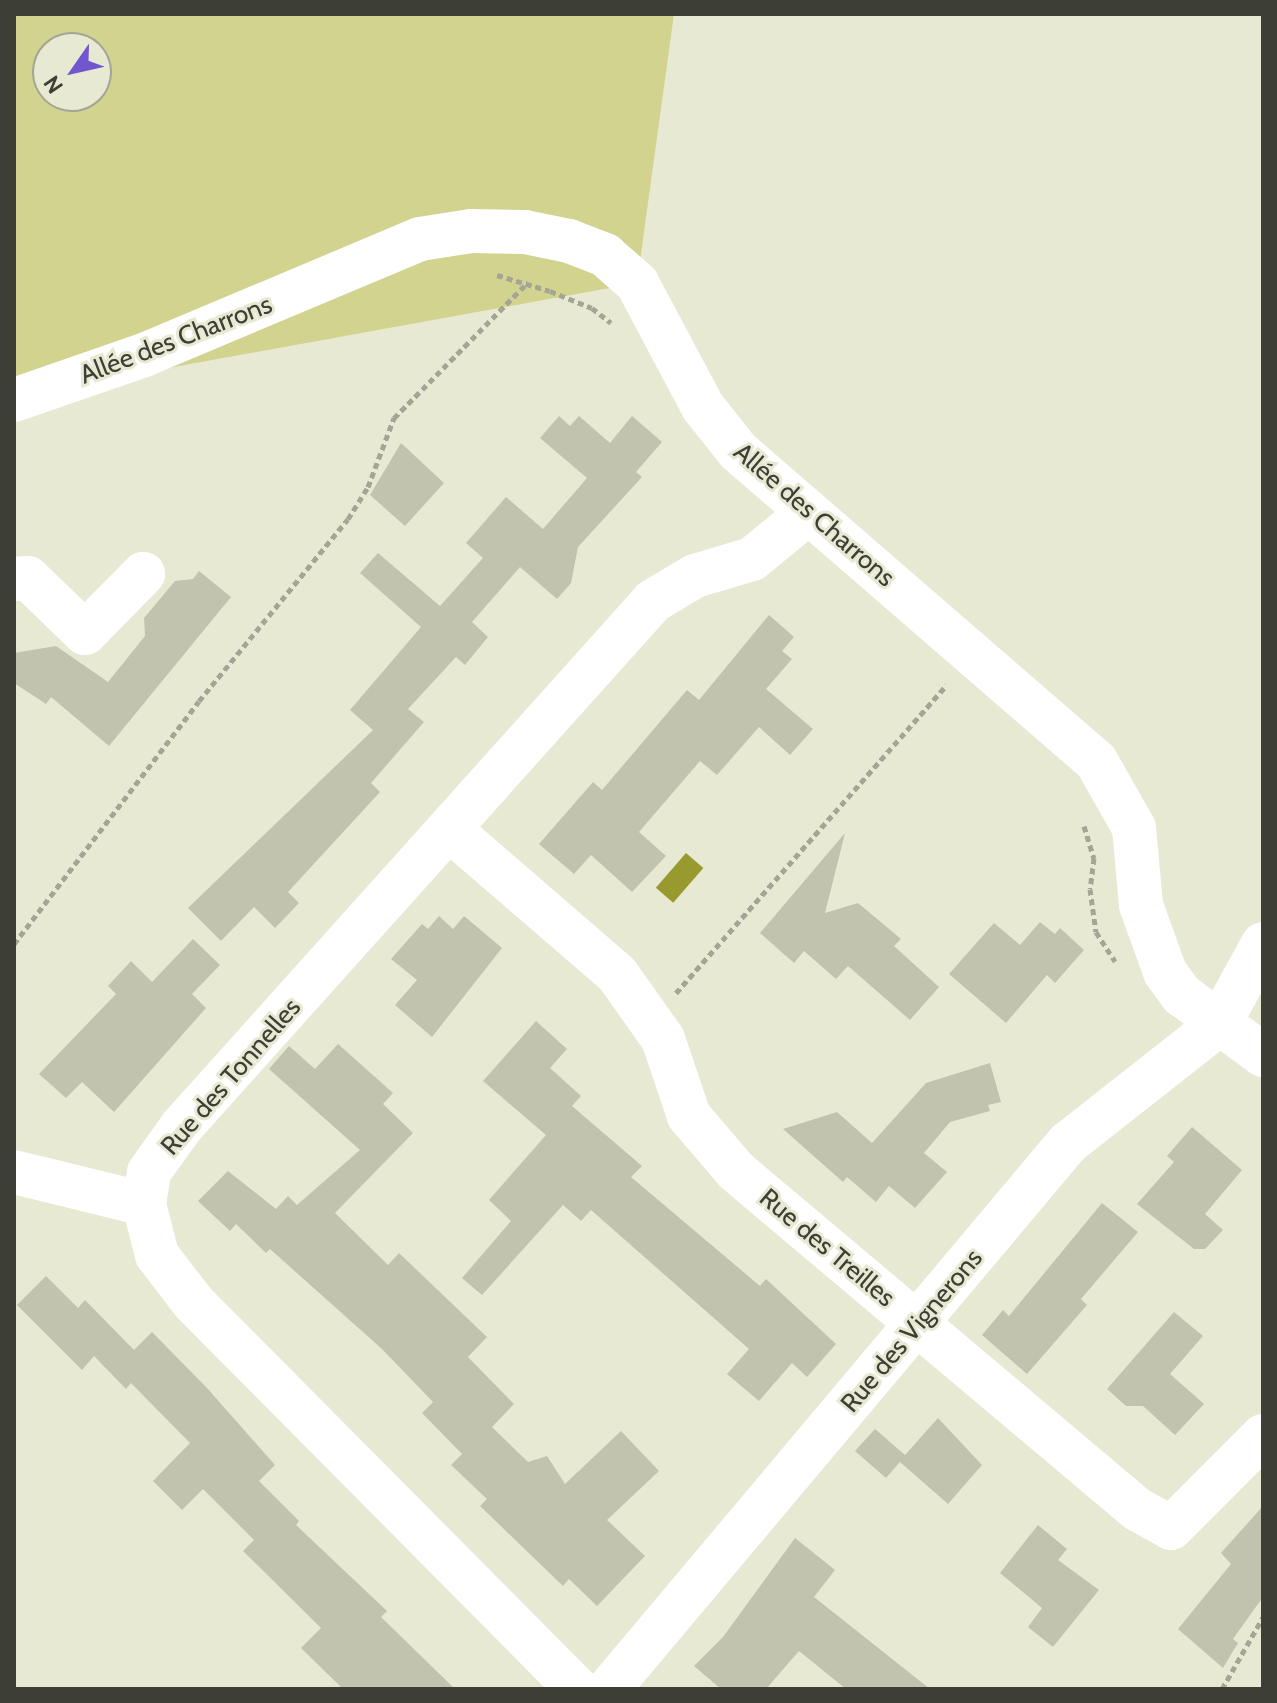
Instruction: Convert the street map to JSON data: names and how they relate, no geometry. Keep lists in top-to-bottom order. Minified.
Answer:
{"streets":{"street":["Allée des Charrons","Rue des Tonnelles","Rue des Treilles","Rue des Vignerons"]},"crossings":[["Allée des Charrons","Rue des Tonnelles"],["Allée des Charrons","Rue des Vignerons"],["Rue des Tonnelles","Rue des Treilles"],["Rue des Treilles","Rue des Vignerons"]],"north":"bottom left"}
